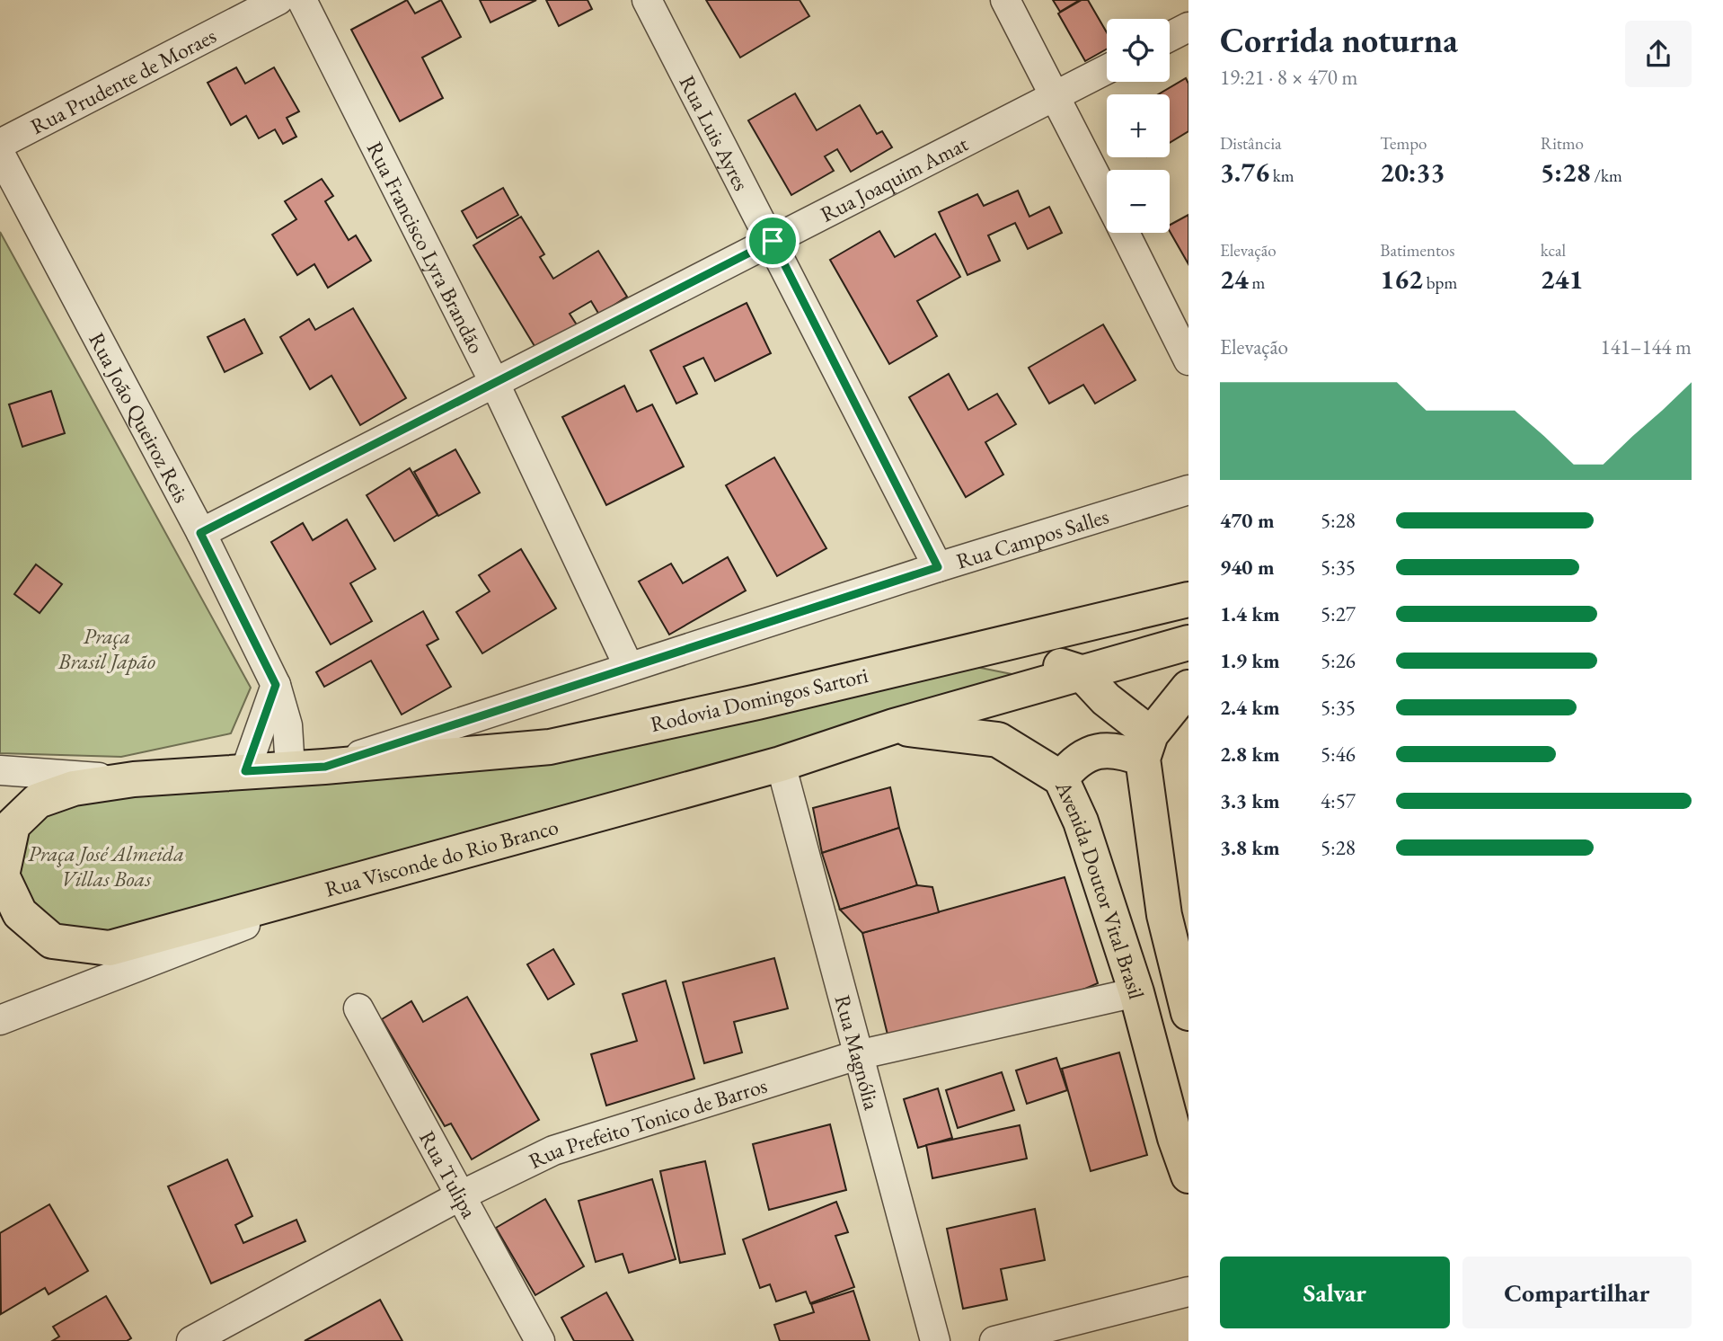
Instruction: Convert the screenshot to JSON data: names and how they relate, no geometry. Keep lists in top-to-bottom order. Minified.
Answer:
{"streets":{"main road":["Rua Campos Salles","Rodovia Domingos Sartori","Rua Visconde do Rio Branco","Avenida Doutor Vital Brasil"],"street":["Rua Prudente de Moraes","Rua Luis Ayres","Rua Joaquim Amat","Rua Francisco Lyra Brandão","Rua João Queiroz Reis","Rua Magnólia","Rua Prefeito Tonico de Barros","Rua Tulipa"]},"crossings":[["Rua Luis Ayres","Rua Joaquim Amat"],["Rua Luis Ayres","Rua Campos Salles"],["Rua Joaquim Amat","Rua Francisco Lyra Brandão"],["Rua Joaquim Amat","Rua João Queiroz Reis"],["Rua Francisco Lyra Brandão","Rua Campos Salles"],["Rua João Queiroz Reis","Rua Campos Salles"],["Rua Campos Salles","Rodovia Domingos Sartori"],["Rua Visconde do Rio Branco","Avenida Doutor Vital Brasil"],["Rua Visconde do Rio Branco","Rua Magnólia"],["Avenida Doutor Vital Brasil","Rua Prefeito Tonico de Barros"],["Rua Magnólia","Rua Prefeito Tonico de Barros"],["Rua Prefeito Tonico de Barros","Rua Tulipa"]],"parks":["Praça Brasil Japão","Praça José Almeida Villas Boas"],"page":{"heading":["Corrida noturna","19:21 · 8 × 470 m"],"map_buttons":["+","−"],"stats":[["Distância","3.76 km"],["Tempo","20:33"],["Ritmo","5:28 /km"],["Elevação","24 m"],["Batimentos","162 bpm"],["kcal","241"]],"chart":["Elevação","141–144 m"],"list":[{"name":"470 m","note":"5:28"},{"name":"940 m","note":"5:35"},{"name":"1.4 km","note":"5:27"},{"name":"1.9 km","note":"5:26"},{"name":"2.4 km","note":"5:35"},{"name":"2.8 km","note":"5:46"},{"name":"3.3 km","note":"4:57"},{"name":"3.8 km","note":"5:28"}],"buttons":["Salvar","Compartilhar"]}}
